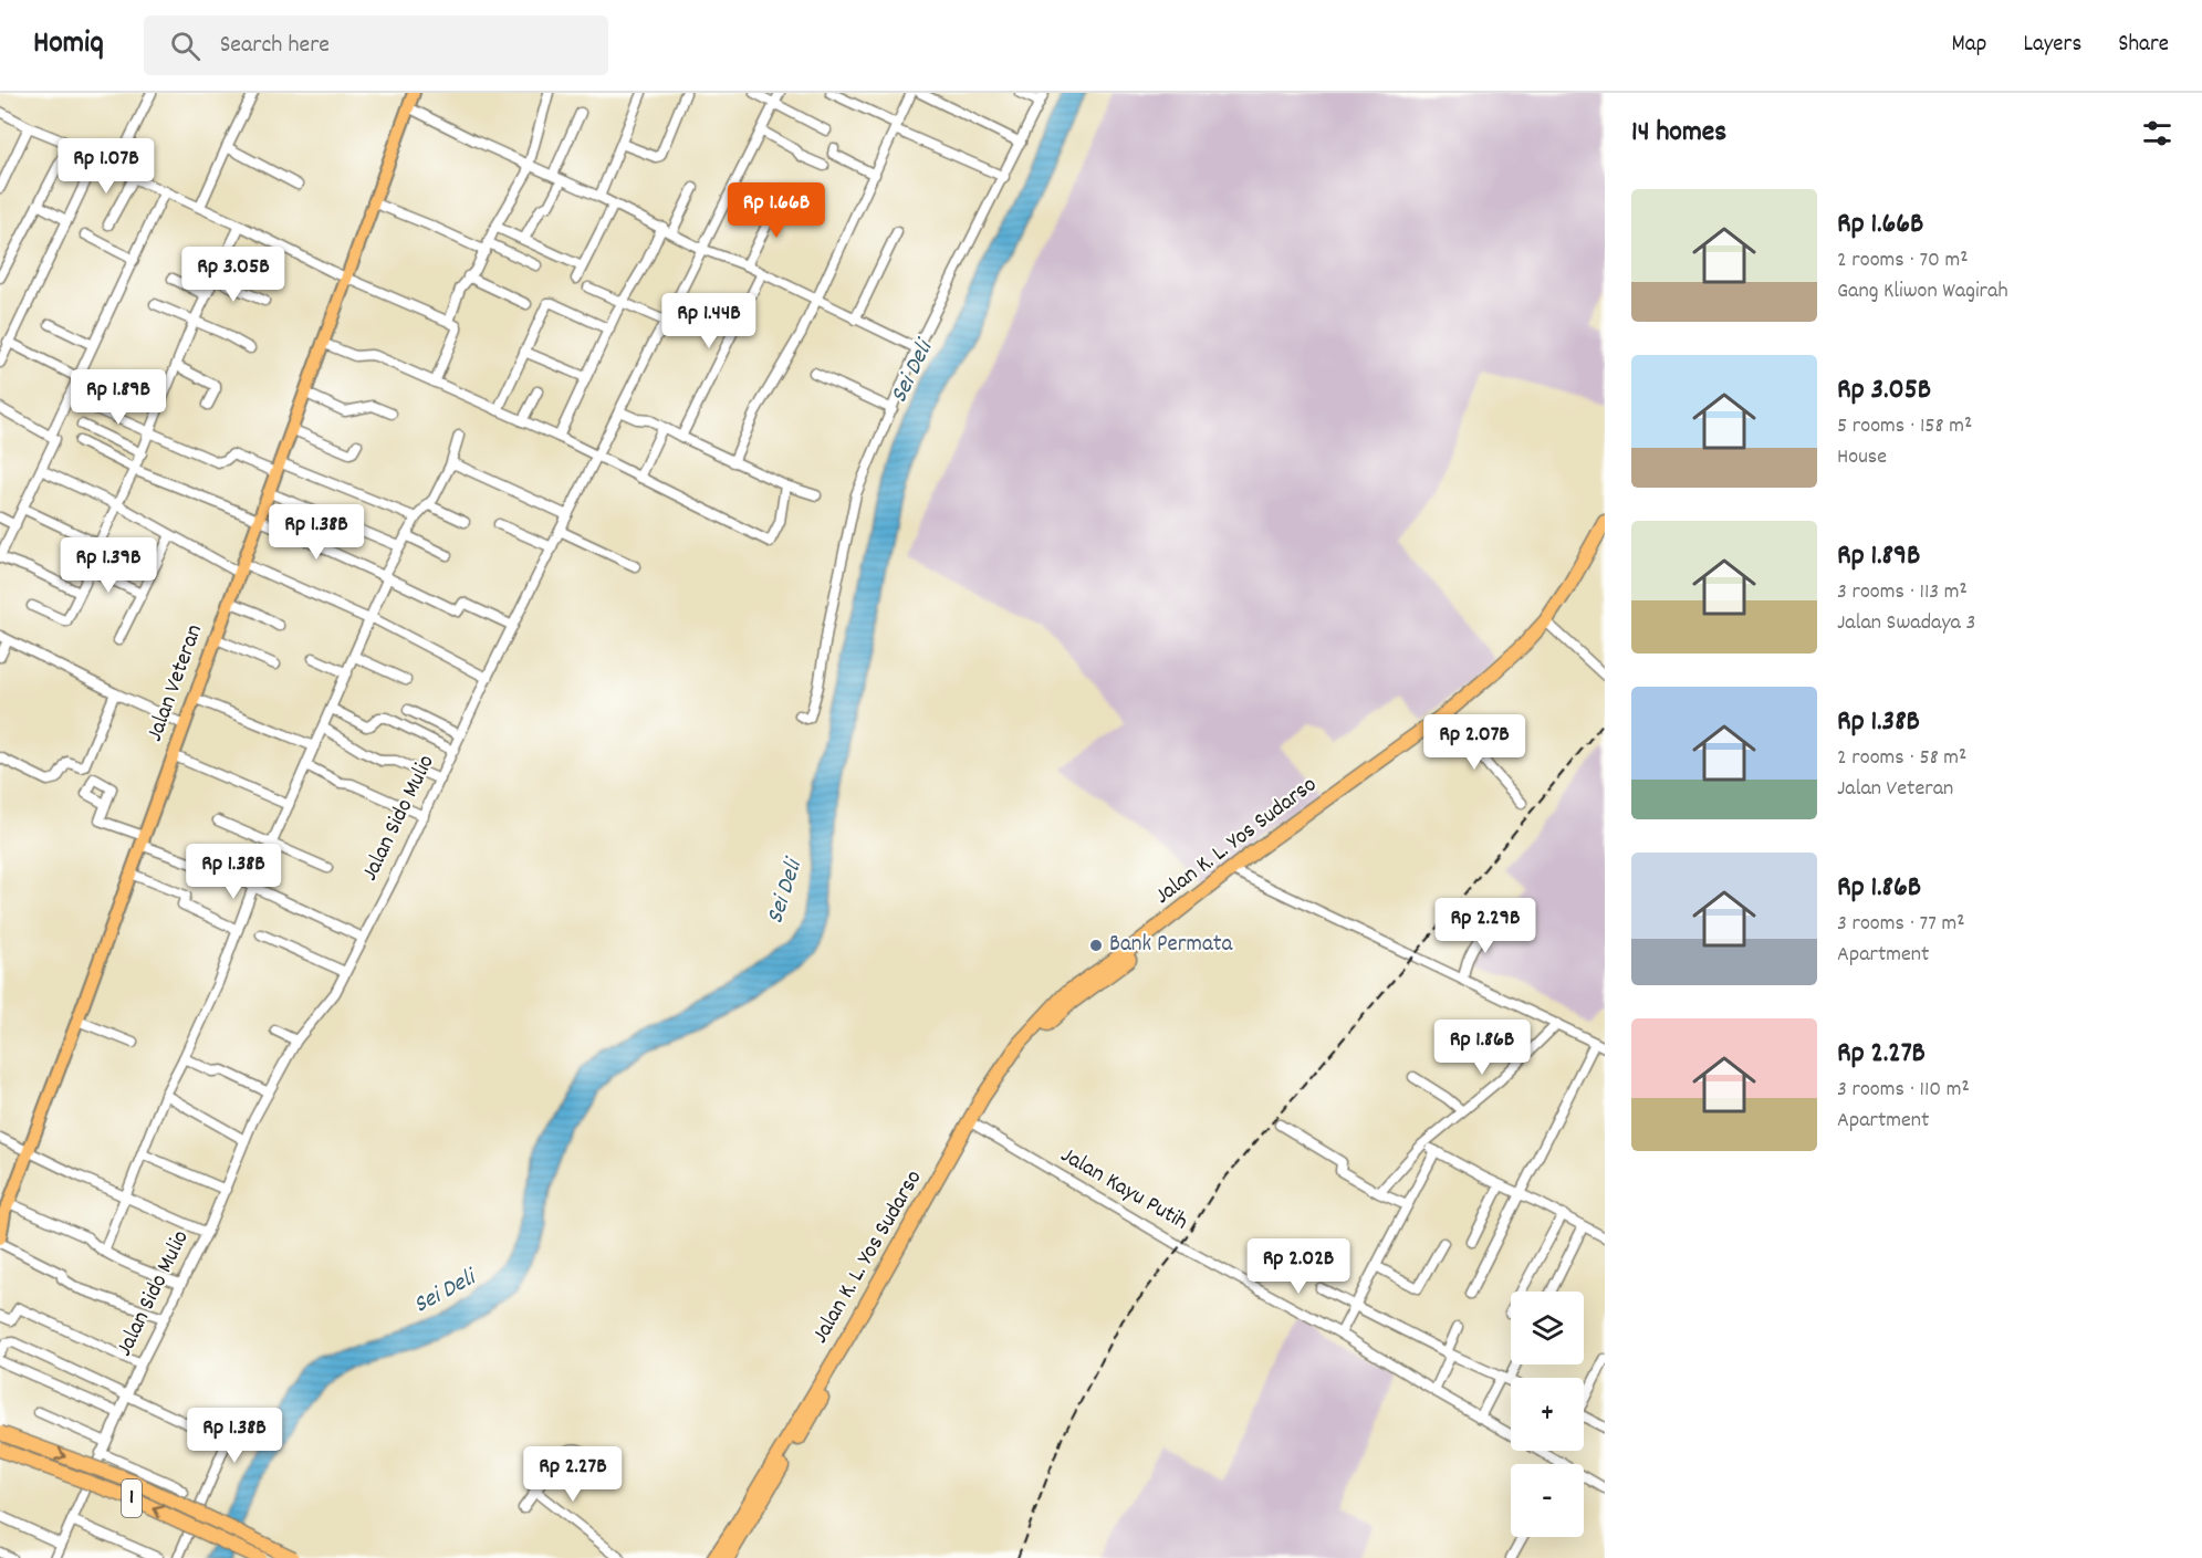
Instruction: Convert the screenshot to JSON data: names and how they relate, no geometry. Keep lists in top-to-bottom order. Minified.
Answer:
{"streets":{"highway":["Jalan K. L. Yos Sudarso","1"],"main road":["Jalan Veteran"],"street":["Jalan Sido Mulio","Jalan Kayu Putih"]},"crossings":[["Jalan K. L. Yos Sudarso","Jalan Kayu Putih"]],"water":["Sei Deli"],"places":["Bank Permata"],"page":{"header":"Homiq","search":"Search here","nav":["Map","Layers","Share"],"heading":"14 homes","price":["Rp 1.07B","Rp 1.66B","Rp 3.05B","Rp 1.44B","Rp 1.89B","Rp 1.38B","Rp 1.39B","Rp 2.07B","Rp 1.38B","Rp 2.29B","Rp 1.86B","Rp 2.02B","Rp 1.38B","Rp 2.27B"],"list":[{"name":"Rp 1.66B","note":"2 rooms · 70 m² · Gang Kliwon Wagirah"},{"name":"Rp 3.05B","note":"5 rooms · 158 m² · House"},{"name":"Rp 1.89B","note":"3 rooms · 113 m² · Jalan Swadaya 3"},{"name":"Rp 1.38B","note":"2 rooms · 58 m² · Jalan Veteran"},{"name":"Rp 1.86B","note":"3 rooms · 77 m² · Apartment"},{"name":"Rp 2.27B","note":"3 rooms · 110 m² · Apartment"}],"map_buttons":["+","−"]}}
